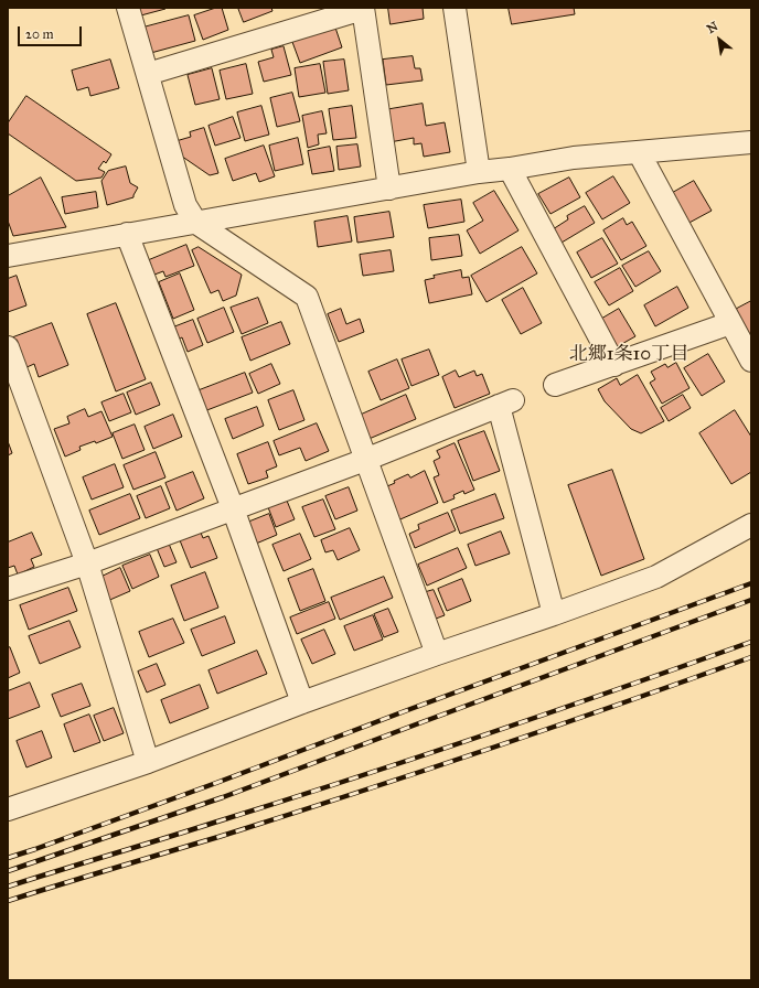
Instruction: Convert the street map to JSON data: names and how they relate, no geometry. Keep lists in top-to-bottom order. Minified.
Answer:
{"districts":["北郷1条10丁目"],"scale_bar":"20 m","north":"top left"}
